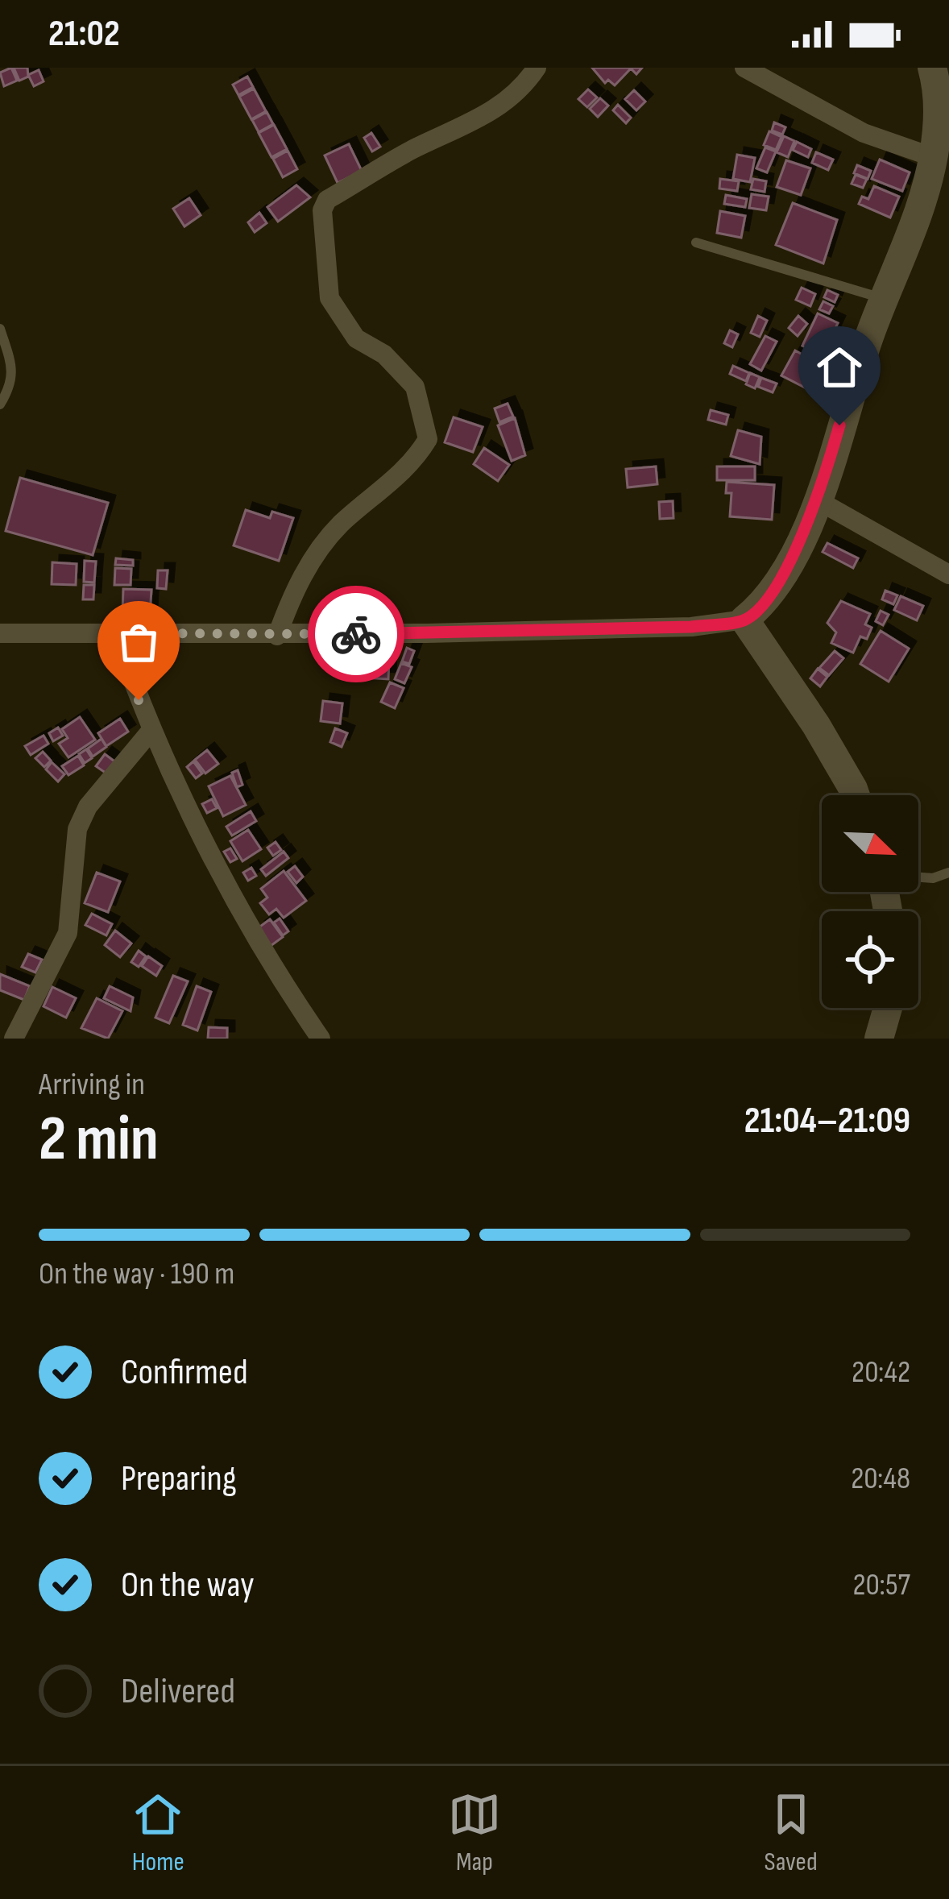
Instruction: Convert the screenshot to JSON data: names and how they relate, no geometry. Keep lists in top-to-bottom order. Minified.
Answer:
{"north":"bottom right","page":{"status":"21:02","heading":["2 min","Arriving in","21:04–21:09"],"bar":"On the way · 190 m","list":[["Confirmed","20:42"],["Preparing","20:48"],["On the way","20:57"],"Delivered"],"tabs":["Home","Map","Saved"]}}
